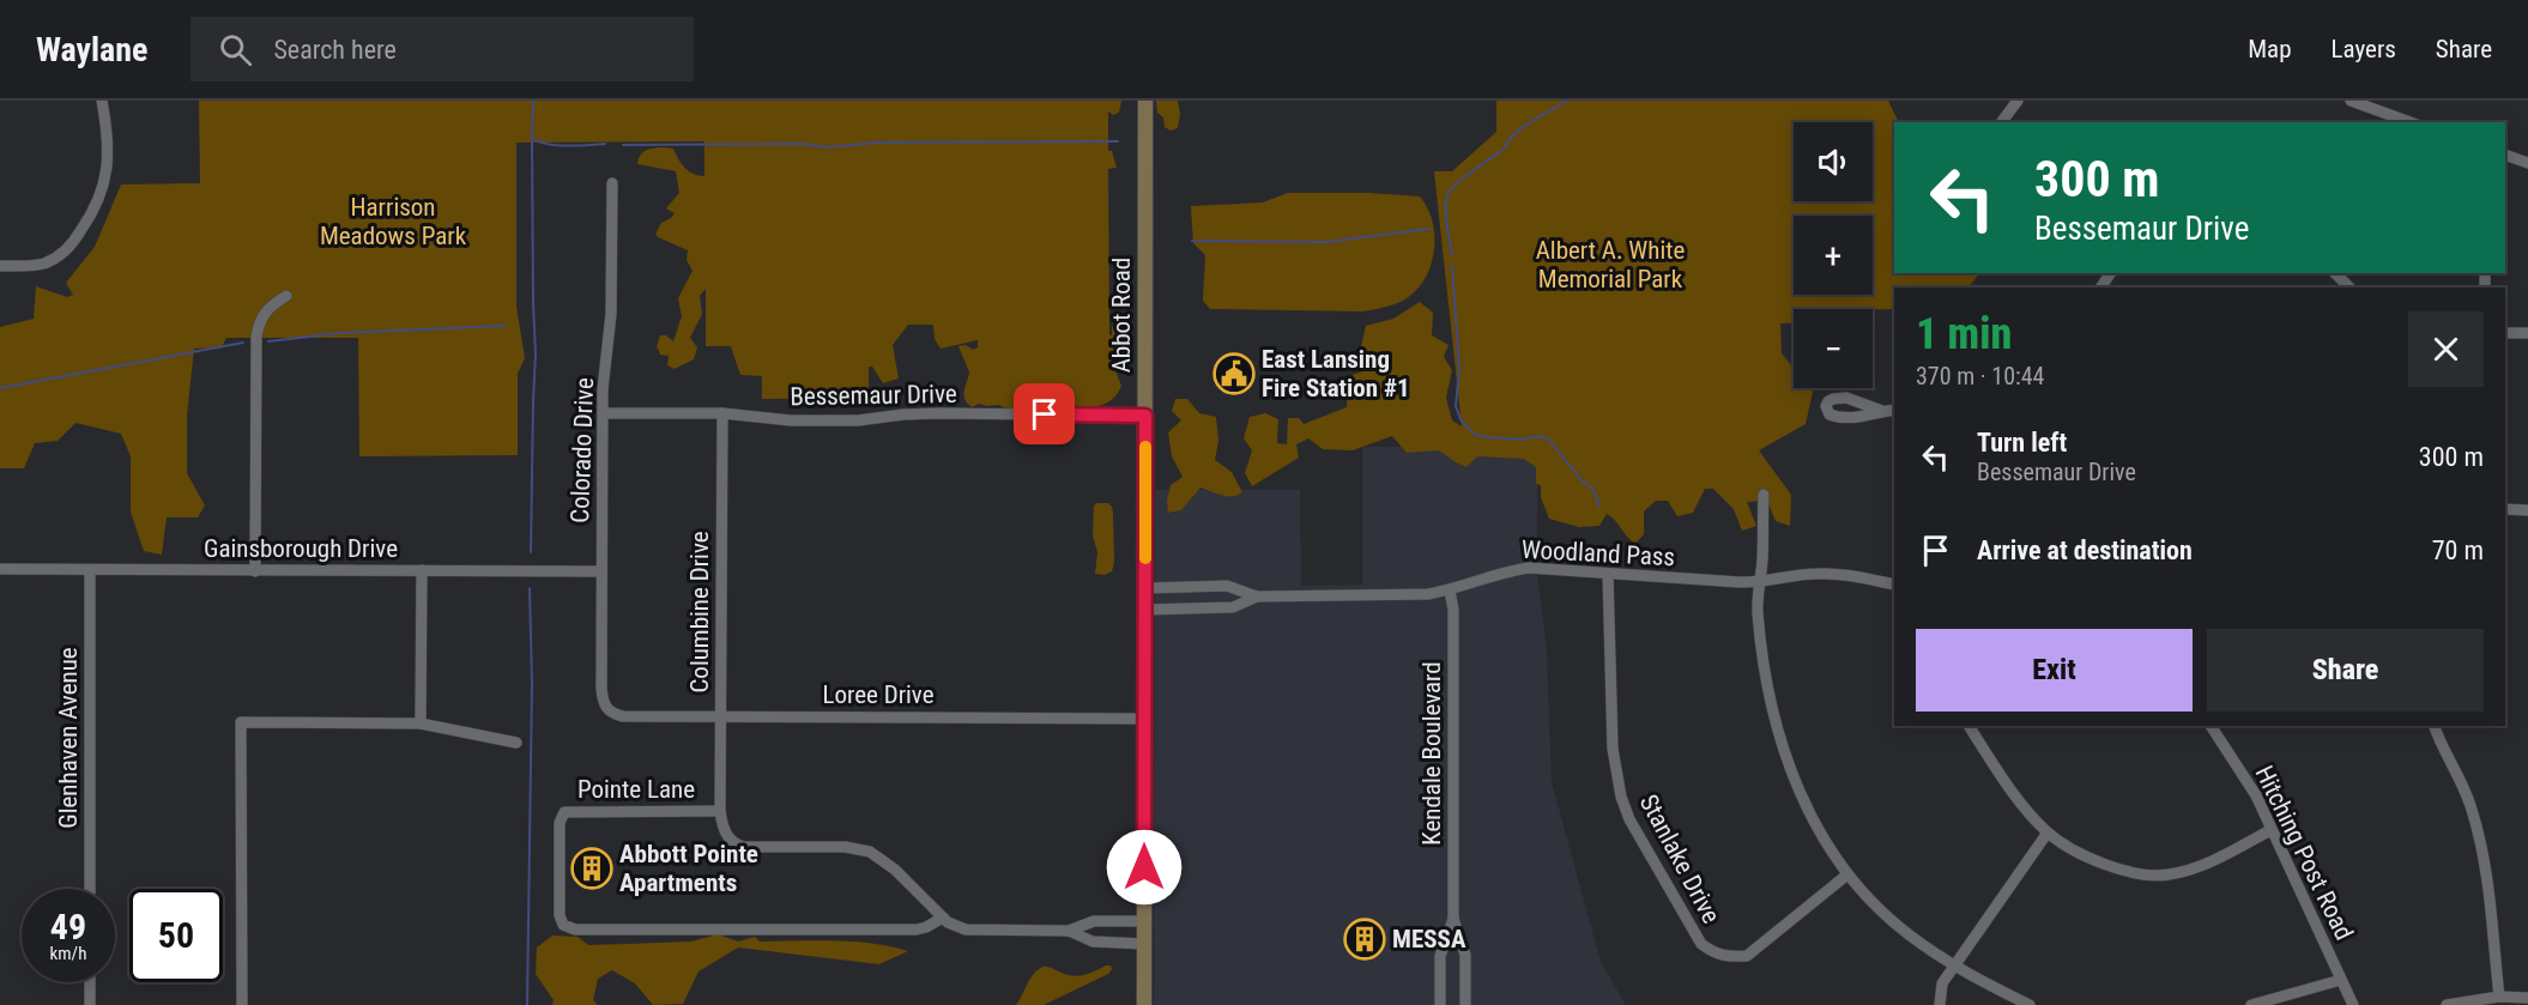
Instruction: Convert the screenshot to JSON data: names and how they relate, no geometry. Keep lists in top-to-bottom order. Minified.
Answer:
{"streets":{"main road":["Abbot Road"],"street":["Bessemaur Drive","Colorado Drive","Gainsborough Drive","Woodland Pass","Columbine Drive","Loree Drive","Glenhaven Avenue","Kendale Boulevard","Pointe Lane","Hitching Post Road","Stanlake Drive"]},"crossings":[["Abbot Road","Bessemaur Drive"],["Abbot Road","Woodland Pass"],["Abbot Road","Loree Drive"],["Bessemaur Drive","Colorado Drive"],["Bessemaur Drive","Columbine Drive"],["Colorado Drive","Gainsborough Drive"],["Colorado Drive","Loree Drive"],["Gainsborough Drive","Glenhaven Avenue"],["Woodland Pass","Kendale Boulevard"],["Woodland Pass","Stanlake Drive"],["Columbine Drive","Loree Drive"],["Columbine Drive","Pointe Lane"]],"parks":["Harrison Meadows Park","Albert A. White Memorial Park"],"places":{"public building":["East Lansing Fire Station #1"],"building":["Abbott Pointe Apartments","MESSA"]},"page":{"header":"Waylane","search":"Search here","nav":["Map","Layers","Share"],"map_buttons":["+","−"],"turn":["300 m","Bessemaur Drive"],"heading":["1 min","370 m · 10:44"],"list":[{"name":"Turn left","note":"Bessemaur Drive","value":"300 m"},{"name":"Arrive at destination","value":"70 m"}],"buttons":["Exit","Share"],"speed":"49 km/h","limit":"50"}}
